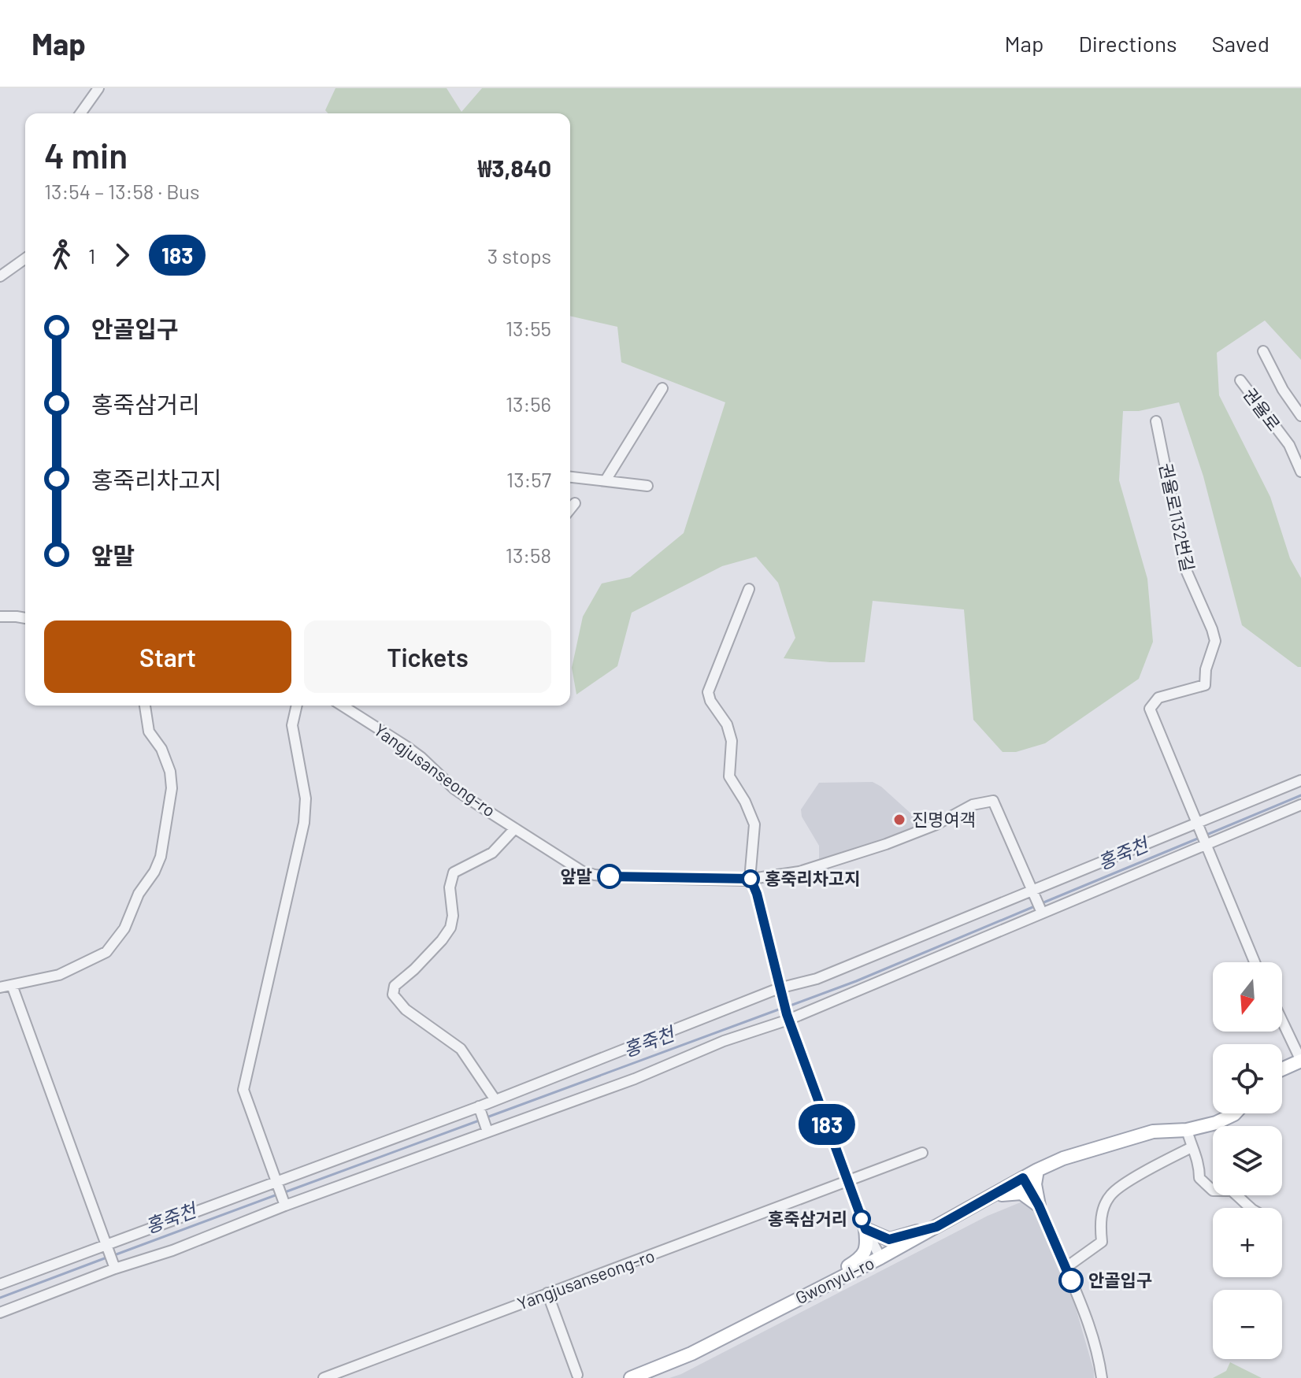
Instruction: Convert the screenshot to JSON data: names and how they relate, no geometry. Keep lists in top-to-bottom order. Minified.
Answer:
{"streets":{"main road":["Gwonyul-ro"],"street":["권율로","권율로1132번길","Yangjusanseong-ro"]},"water":["홍죽천"],"places":["진명여객","앞말","홍죽리차고지","홍죽삼거리","안골입구"],"lines":["bus line 183"],"north":"bottom","page":{"header":"Map","nav":["Map","Directions","Saved"],"on_map":"183","heading":["4 min","13:54 – 13:58 · Bus","₩3,840"],"legs":["1","183","3 stops"],"list":[{"name":"안골입구","value":"13:55"},{"name":"홍죽삼거리","value":"13:56"},{"name":"홍죽리차고지","value":"13:57"},{"name":"앞말","value":"13:58"}],"buttons":["Start","Tickets"],"map_buttons":["+","−"]}}
